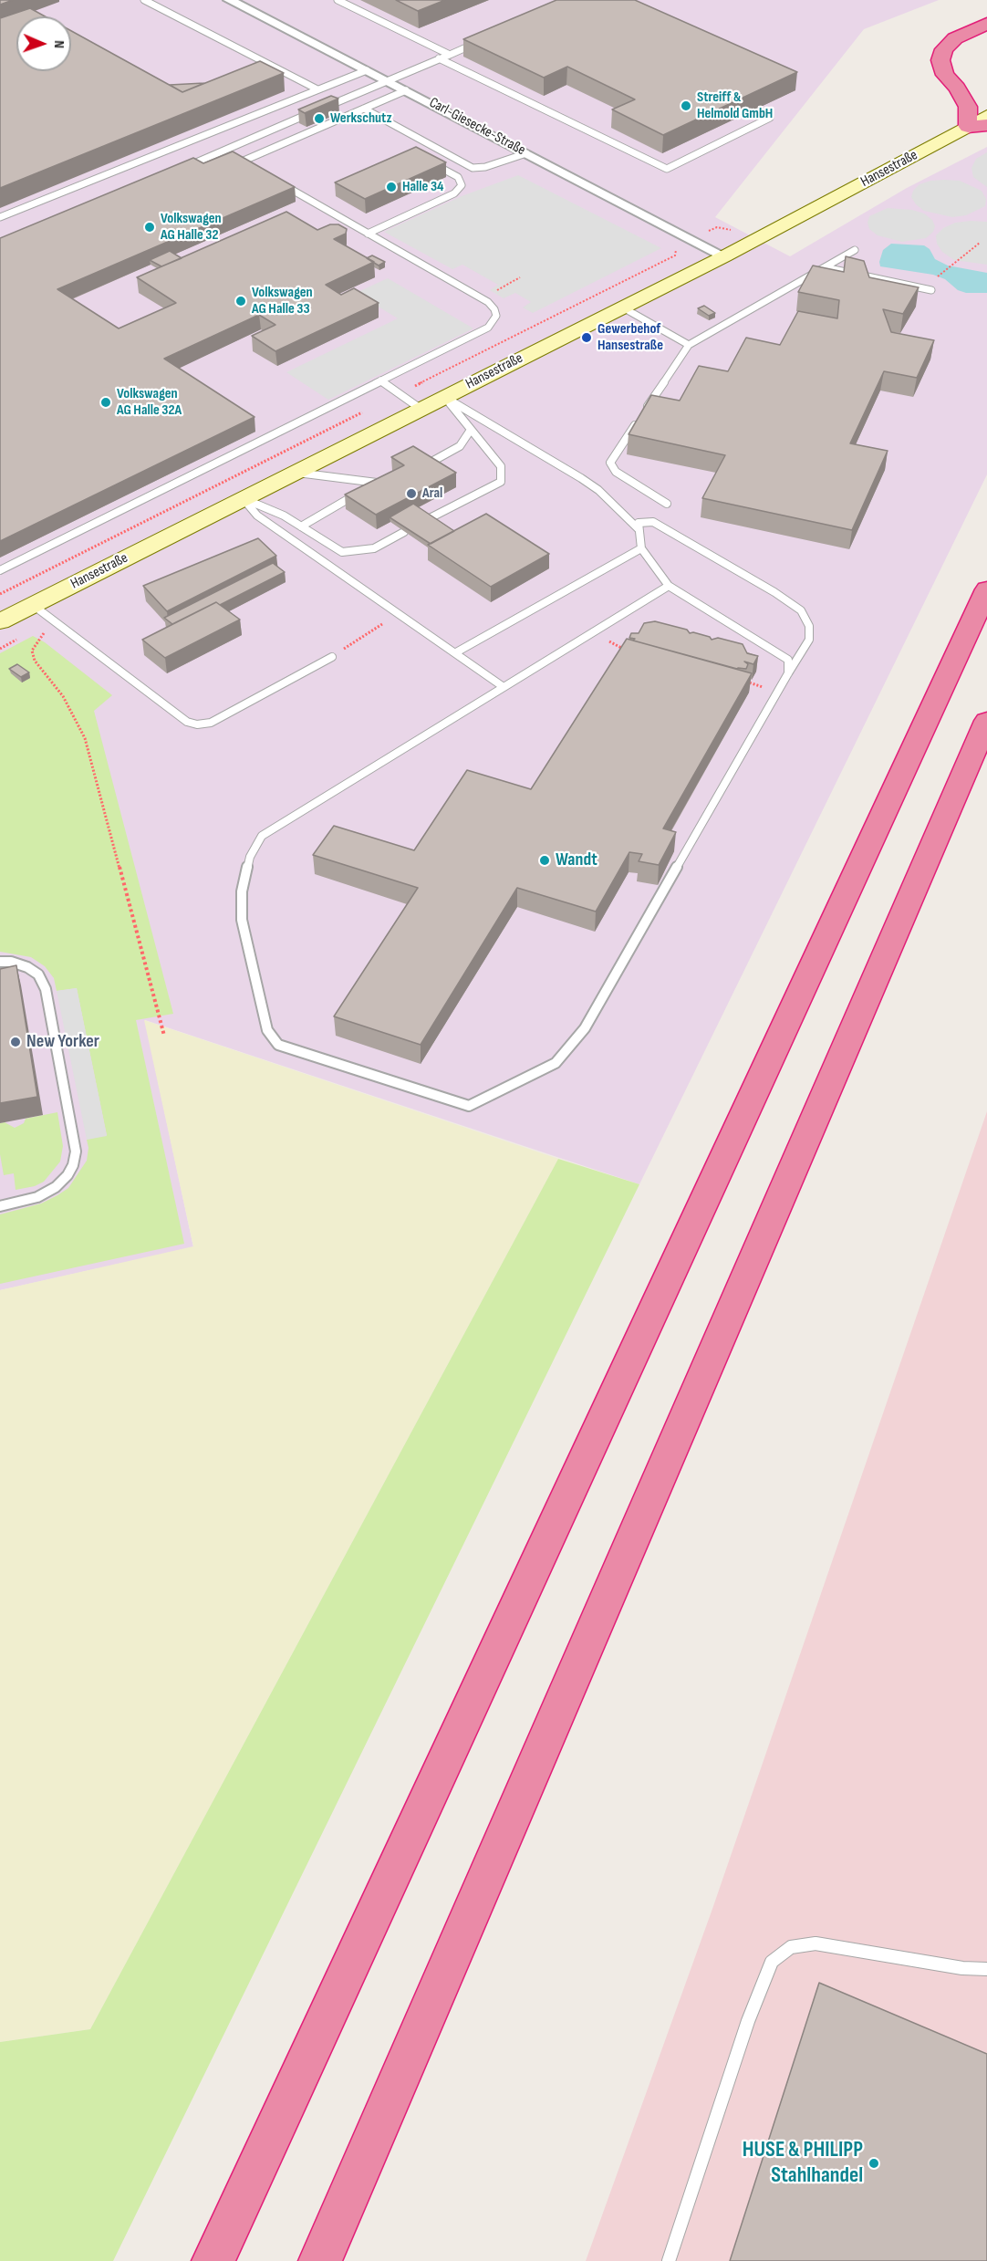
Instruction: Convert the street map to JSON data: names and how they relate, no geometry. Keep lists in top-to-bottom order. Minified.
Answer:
{"streets":{"main road":["Hansestraße"],"street":["Carl-Giesecke-Straße"]},"crossings":[["Carl-Giesecke-Straße","Hansestraße"]],"places":["Streiff & Helmold GmbH","Werkschutz","Halle 34","Volkswagen AG Halle 32","Volkswagen AG Halle 33","Gewerbehof Hansestraße","Volkswagen AG Halle 32A","Aral","Wandt","New Yorker","HUSE & PHILIPP Stahlhandel"],"north":"right"}
